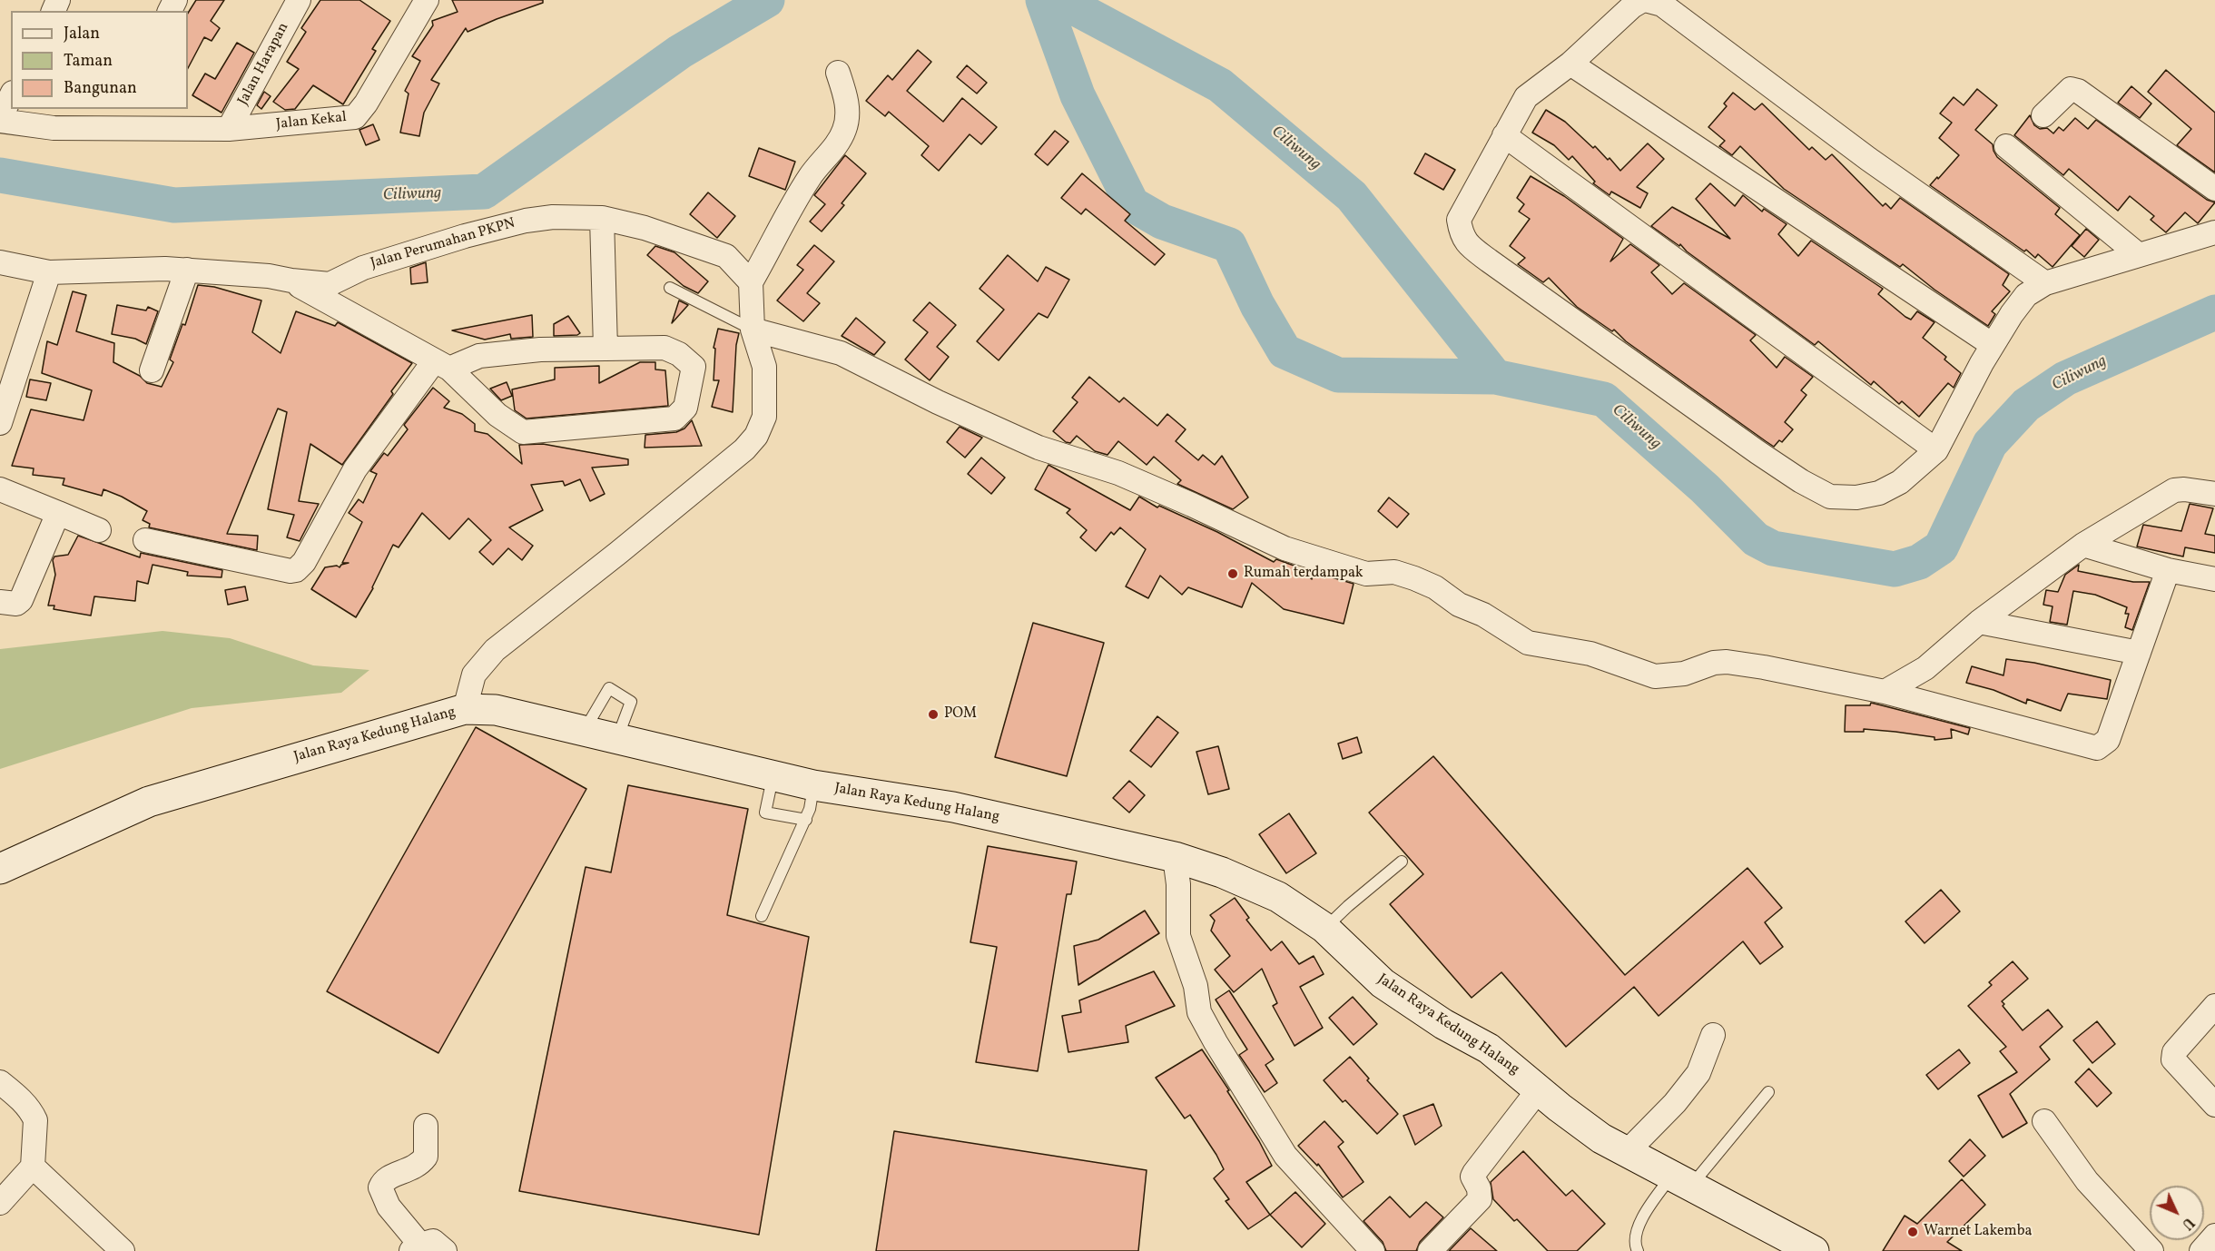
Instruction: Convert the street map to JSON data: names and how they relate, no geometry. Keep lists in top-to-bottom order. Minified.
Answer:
{"streets":{"main road":["Jalan Raya Kedung Halang"],"street":["Jalan Harapan","Jalan Kekal","Jalan Perumahan PKPN"]},"crossings":[["Jalan Harapan","Jalan Kekal"]],"water":["Ciliwung"],"places":["Rumah terdampak","POM","Warnet Lakemba"],"legend":["Jalan","Taman","Bangunan"],"north":"bottom right"}
